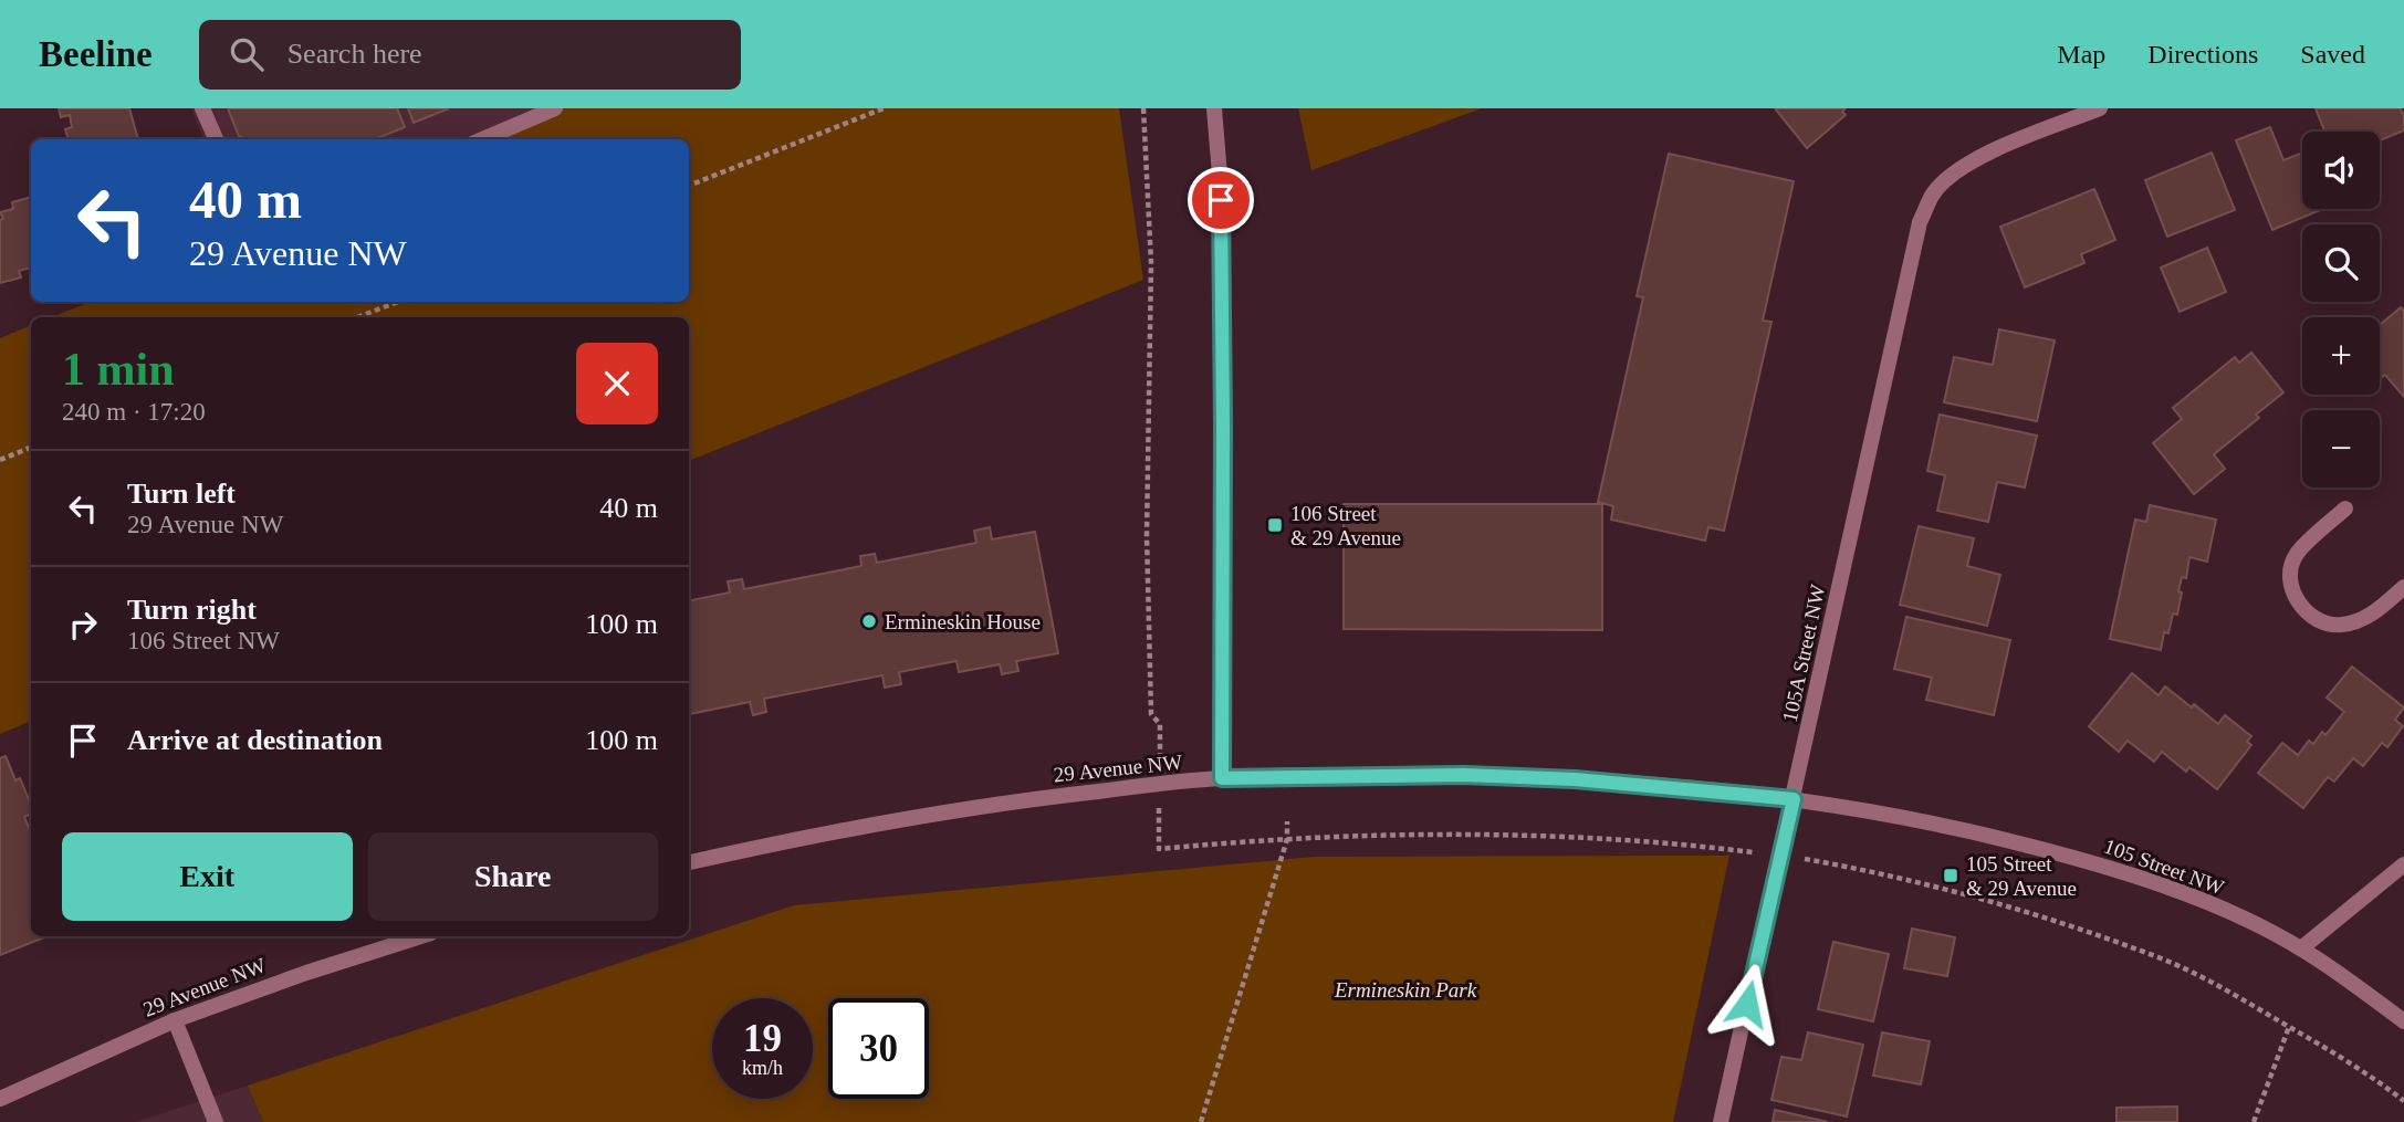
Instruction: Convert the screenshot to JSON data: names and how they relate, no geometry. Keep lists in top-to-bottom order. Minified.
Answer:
{"streets":{"street":["105A Street NW","29 Avenue NW","105 Street NW"]},"crossings":[["105A Street NW","29 Avenue NW"],["105A Street NW","105 Street NW"],["29 Avenue NW","105 Street NW"]],"parks":["Ermineskin Park"],"places":{"transit":["106 Street & 29 Avenue","105 Street & 29 Avenue"],"other":["Ermineskin House"]},"page":{"header":"Beeline","search":"Search here","nav":["Map","Directions","Saved"],"map_buttons":["+","−"],"turn":["40 m","29 Avenue NW"],"heading":["1 min","240 m · 17:20"],"list":[{"name":"Turn left","note":"29 Avenue NW","value":"40 m"},{"name":"Turn right","note":"106 Street NW","value":"100 m"},{"name":"Arrive at destination","value":"100 m"}],"buttons":["Exit","Share"],"speed":"19 km/h","limit":"30"}}
